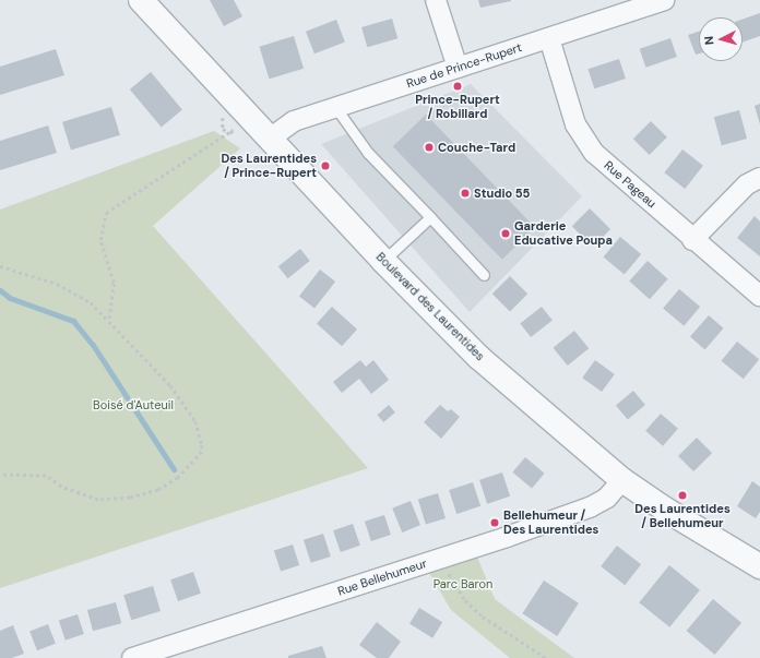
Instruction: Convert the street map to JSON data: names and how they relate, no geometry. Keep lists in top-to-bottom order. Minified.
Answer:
{"streets":{"street":["Rue de Prince-Rupert","Rue Pageau","Boulevard des Laurentides","Rue Bellehumeur"]},"crossings":[["Rue de Prince-Rupert","Rue Pageau"],["Rue de Prince-Rupert","Boulevard des Laurentides"],["Boulevard des Laurentides","Rue Bellehumeur"]],"parks":["Boisé d'Auteuil","Parc Baron"],"places":["Prince-Rupert / Robillard","Couche-Tard","Des Laurentides / Prince-Rupert","Studio 55","Garderie Educative Poupa","Des Laurentides / Bellehumeur","Bellehumeur / Des Laurentides"],"north":"left"}
